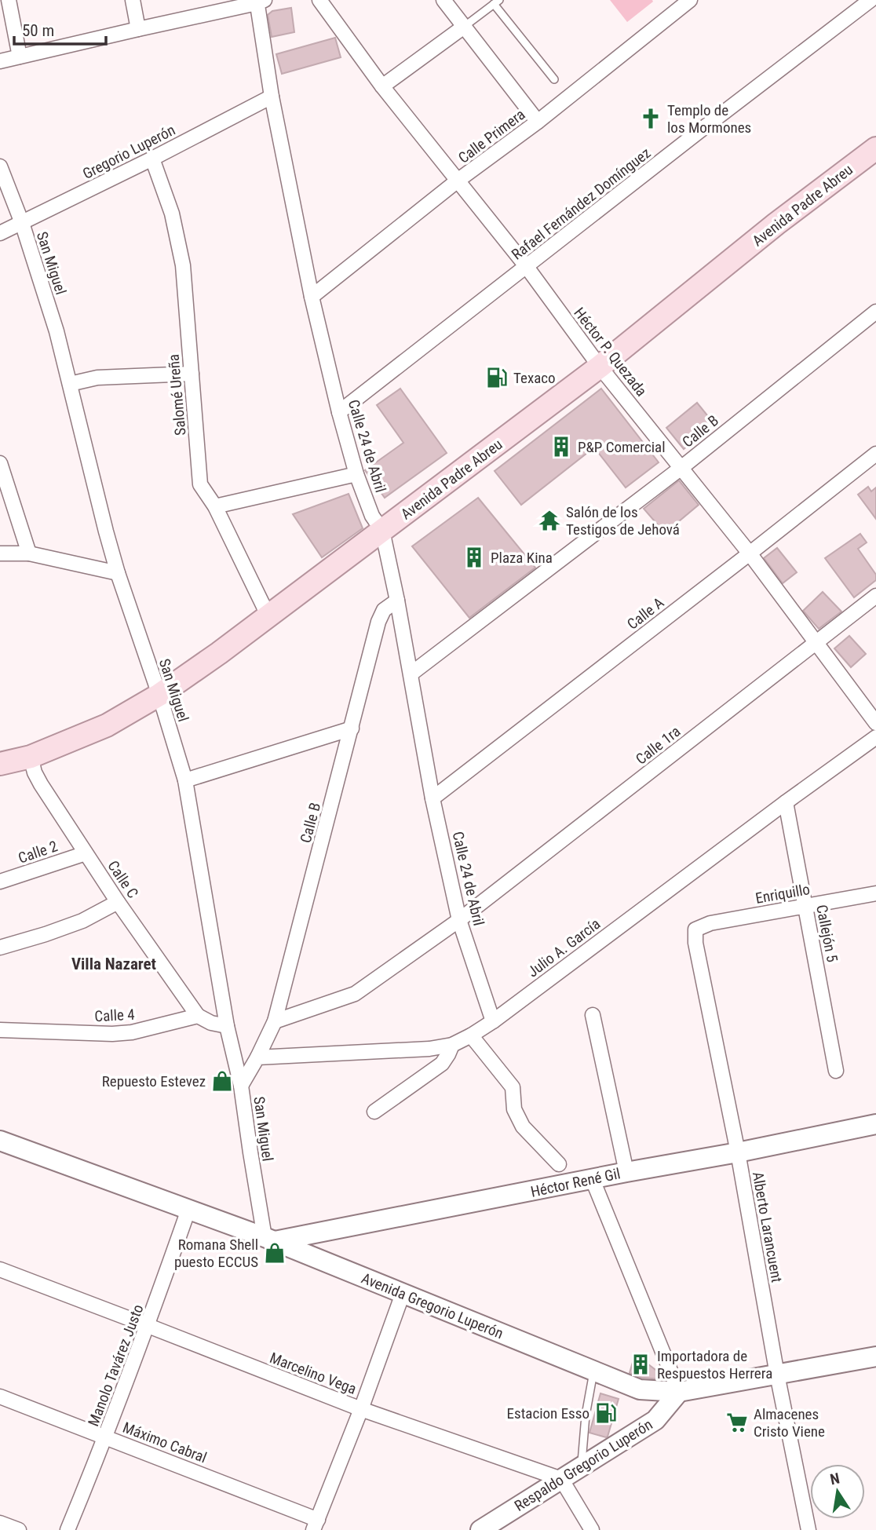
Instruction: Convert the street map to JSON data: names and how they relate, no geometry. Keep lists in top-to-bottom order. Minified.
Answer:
{"streets":{"main road":["Avenida Padre Abreu","Héctor René Gil","Avenida Gregorio Luperón","Respaldo Gregorio Luperón"],"street":["Calle Primera","Gregorio Luperón","Rafael Fernández Domínguez","San Miguel","Héctor P. Quezada","Salomé Ureña","Calle B","Calle 24 de Abril","Calle A","Calle 1ra","Calle 2","Calle C","Enriquillo","Callejón 5","Julio A. García","Calle 4","Alberto Larancuent","Manolo Tavárez Justo","Marcelino Vega","Máximo Cabral"]},"crossings":[["Calle Primera","Héctor P. Quezada"],["Calle Primera","Calle 24 de Abril"],["Gregorio Luperón","San Miguel"],["Gregorio Luperón","Salomé Ureña"],["Gregorio Luperón","Calle 24 de Abril"],["Rafael Fernández Domínguez","Héctor P. Quezada"],["Rafael Fernández Domínguez","Calle 24 de Abril"],["Avenida Padre Abreu","San Miguel"],["Avenida Padre Abreu","Héctor P. Quezada"],["Avenida Padre Abreu","Salomé Ureña"],["Avenida Padre Abreu","Calle 24 de Abril"],["Avenida Padre Abreu","Calle C"],["San Miguel","Héctor René Gil"],["San Miguel","Avenida Gregorio Luperón"],["Héctor P. Quezada","Calle B"],["Héctor P. Quezada","Calle A"],["Héctor P. Quezada","Calle 1ra"],["Calle B","Calle 24 de Abril"],["Calle B","Calle 1ra"],["Calle B","Julio A. García"],["Calle 24 de Abril","Calle A"],["Calle 24 de Abril","Calle 1ra"],["Calle 24 de Abril","Julio A. García"],["Calle 2","Calle C"],["Calle C","Calle 4"],["Enriquillo","Callejón 5"],["Enriquillo","Alberto Larancuent"],["Callejón 5","Julio A. García"],["Héctor René Gil","Alberto Larancuent"],["Héctor René Gil","Avenida Gregorio Luperón"],["Alberto Larancuent","Avenida Gregorio Luperón"],["Avenida Gregorio Luperón","Manolo Tavárez Justo"],["Avenida Gregorio Luperón","Respaldo Gregorio Luperón"],["Manolo Tavárez Justo","Marcelino Vega"],["Manolo Tavárez Justo","Máximo Cabral"],["Marcelino Vega","Respaldo Gregorio Luperón"]],"districts":["Villa Nazaret"],"places":{"church":["Templo de los Mormones"],"fuel station":["Texaco","Estacion Esso"],"building":["P&P Comercial","Plaza Kina","Importadora de Respuestos Herrera"],"temple":["Salón de los Testigos de Jehová"],"shop":["Repuesto Estevez","Romana Shell puesto ECCUS"],"supermarket":["Almacenes Cristo Viene"]},"scale_bar":"50 m","north":"top"}
